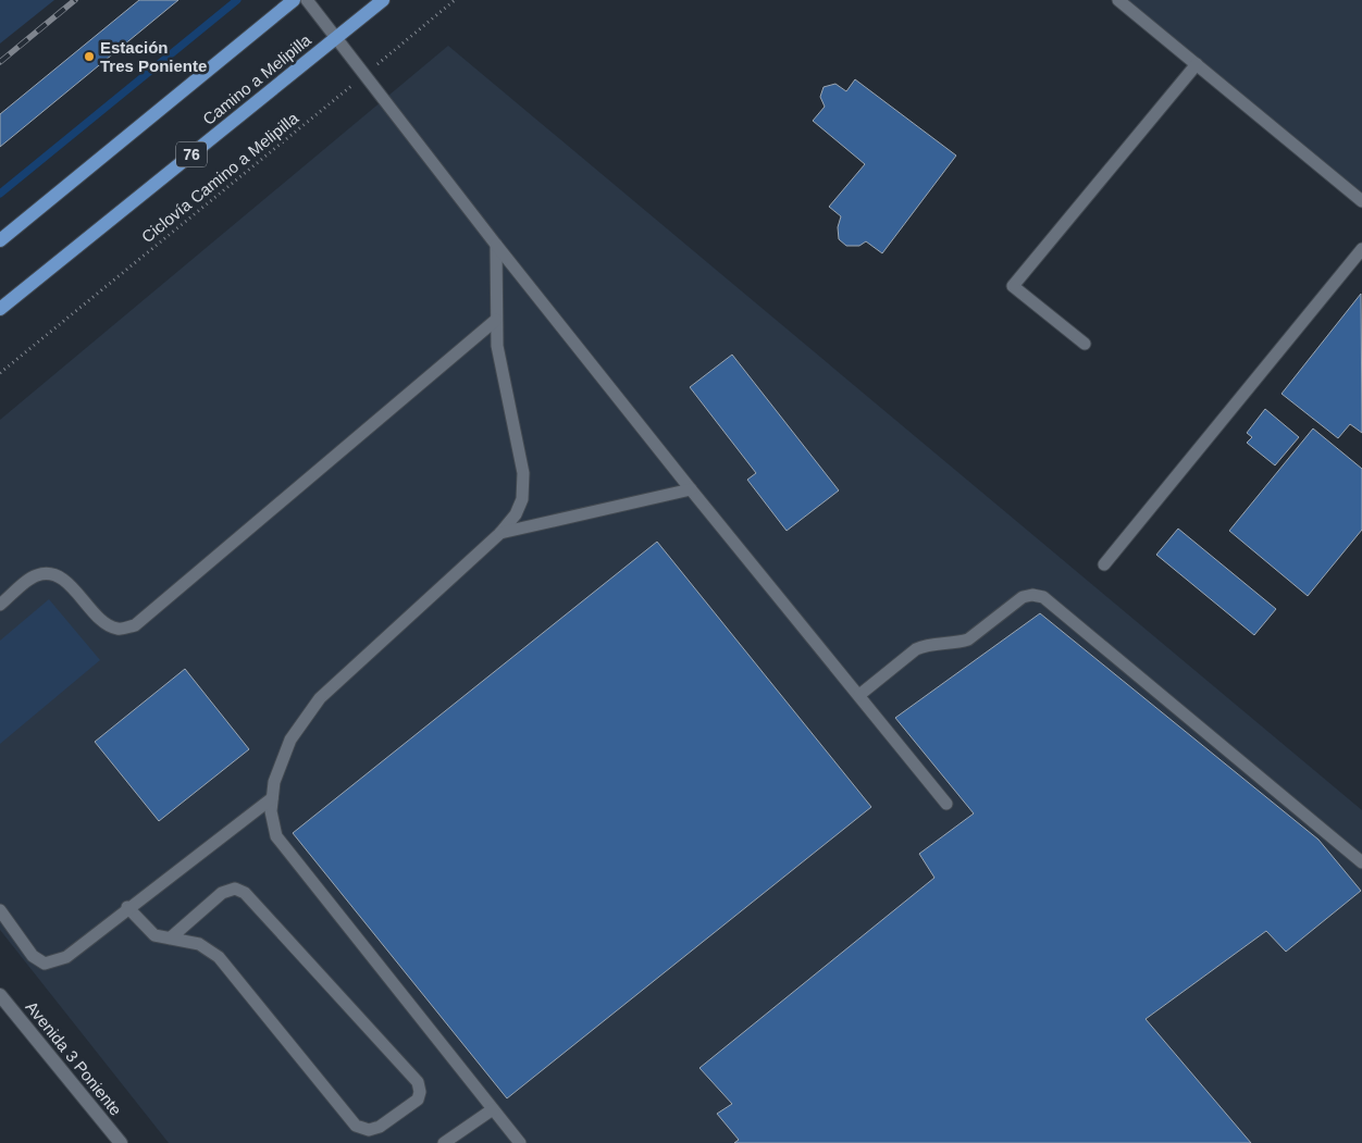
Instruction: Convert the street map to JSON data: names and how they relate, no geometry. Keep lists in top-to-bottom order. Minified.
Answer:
{"streets":{"main road":["Camino a Melipilla","76"],"street":["Avenida 3 Poniente"],"path":["Ciclovía Camino a Melipilla"]},"places":["Estación Tres Poniente"]}
